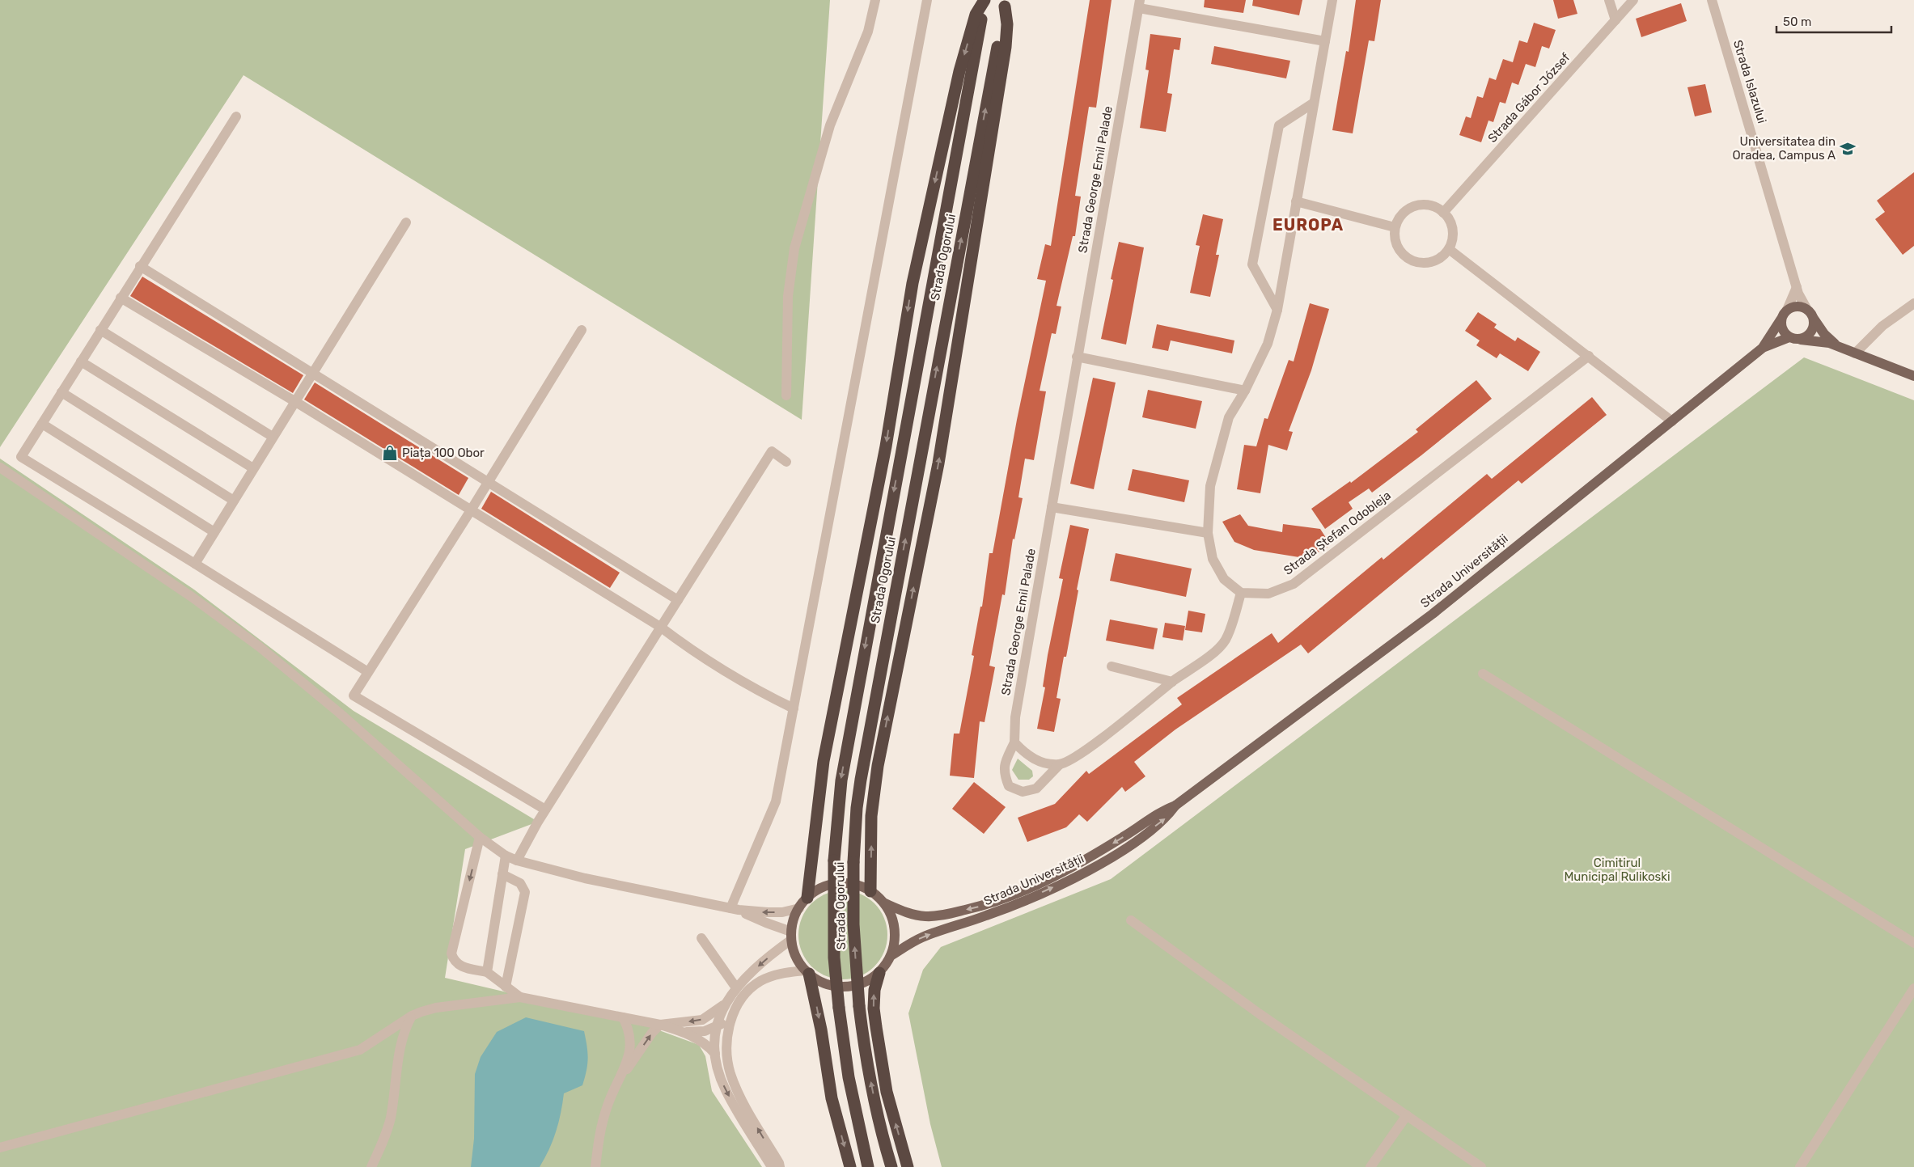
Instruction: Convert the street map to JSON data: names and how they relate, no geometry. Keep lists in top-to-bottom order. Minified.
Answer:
{"streets":{"highway":["Strada Ogorului"],"main road":["Strada Universității"],"street":["Strada Islazului","Strada Gábor József","Strada George Emil Palade","Strada Ștefan Odobleja"]},"crossings":[["Strada Islazului","Strada Universității"],["Strada George Emil Palade","Strada Ștefan Odobleja"]],"districts":["EUROPA"],"parks":["Cimitirul Municipal Rulikoski"],"places":{"school or university":["Universitatea din Oradea, Campus A"],"shop":["Piața 100 Obor"]},"scale_bar":"50 m"}
